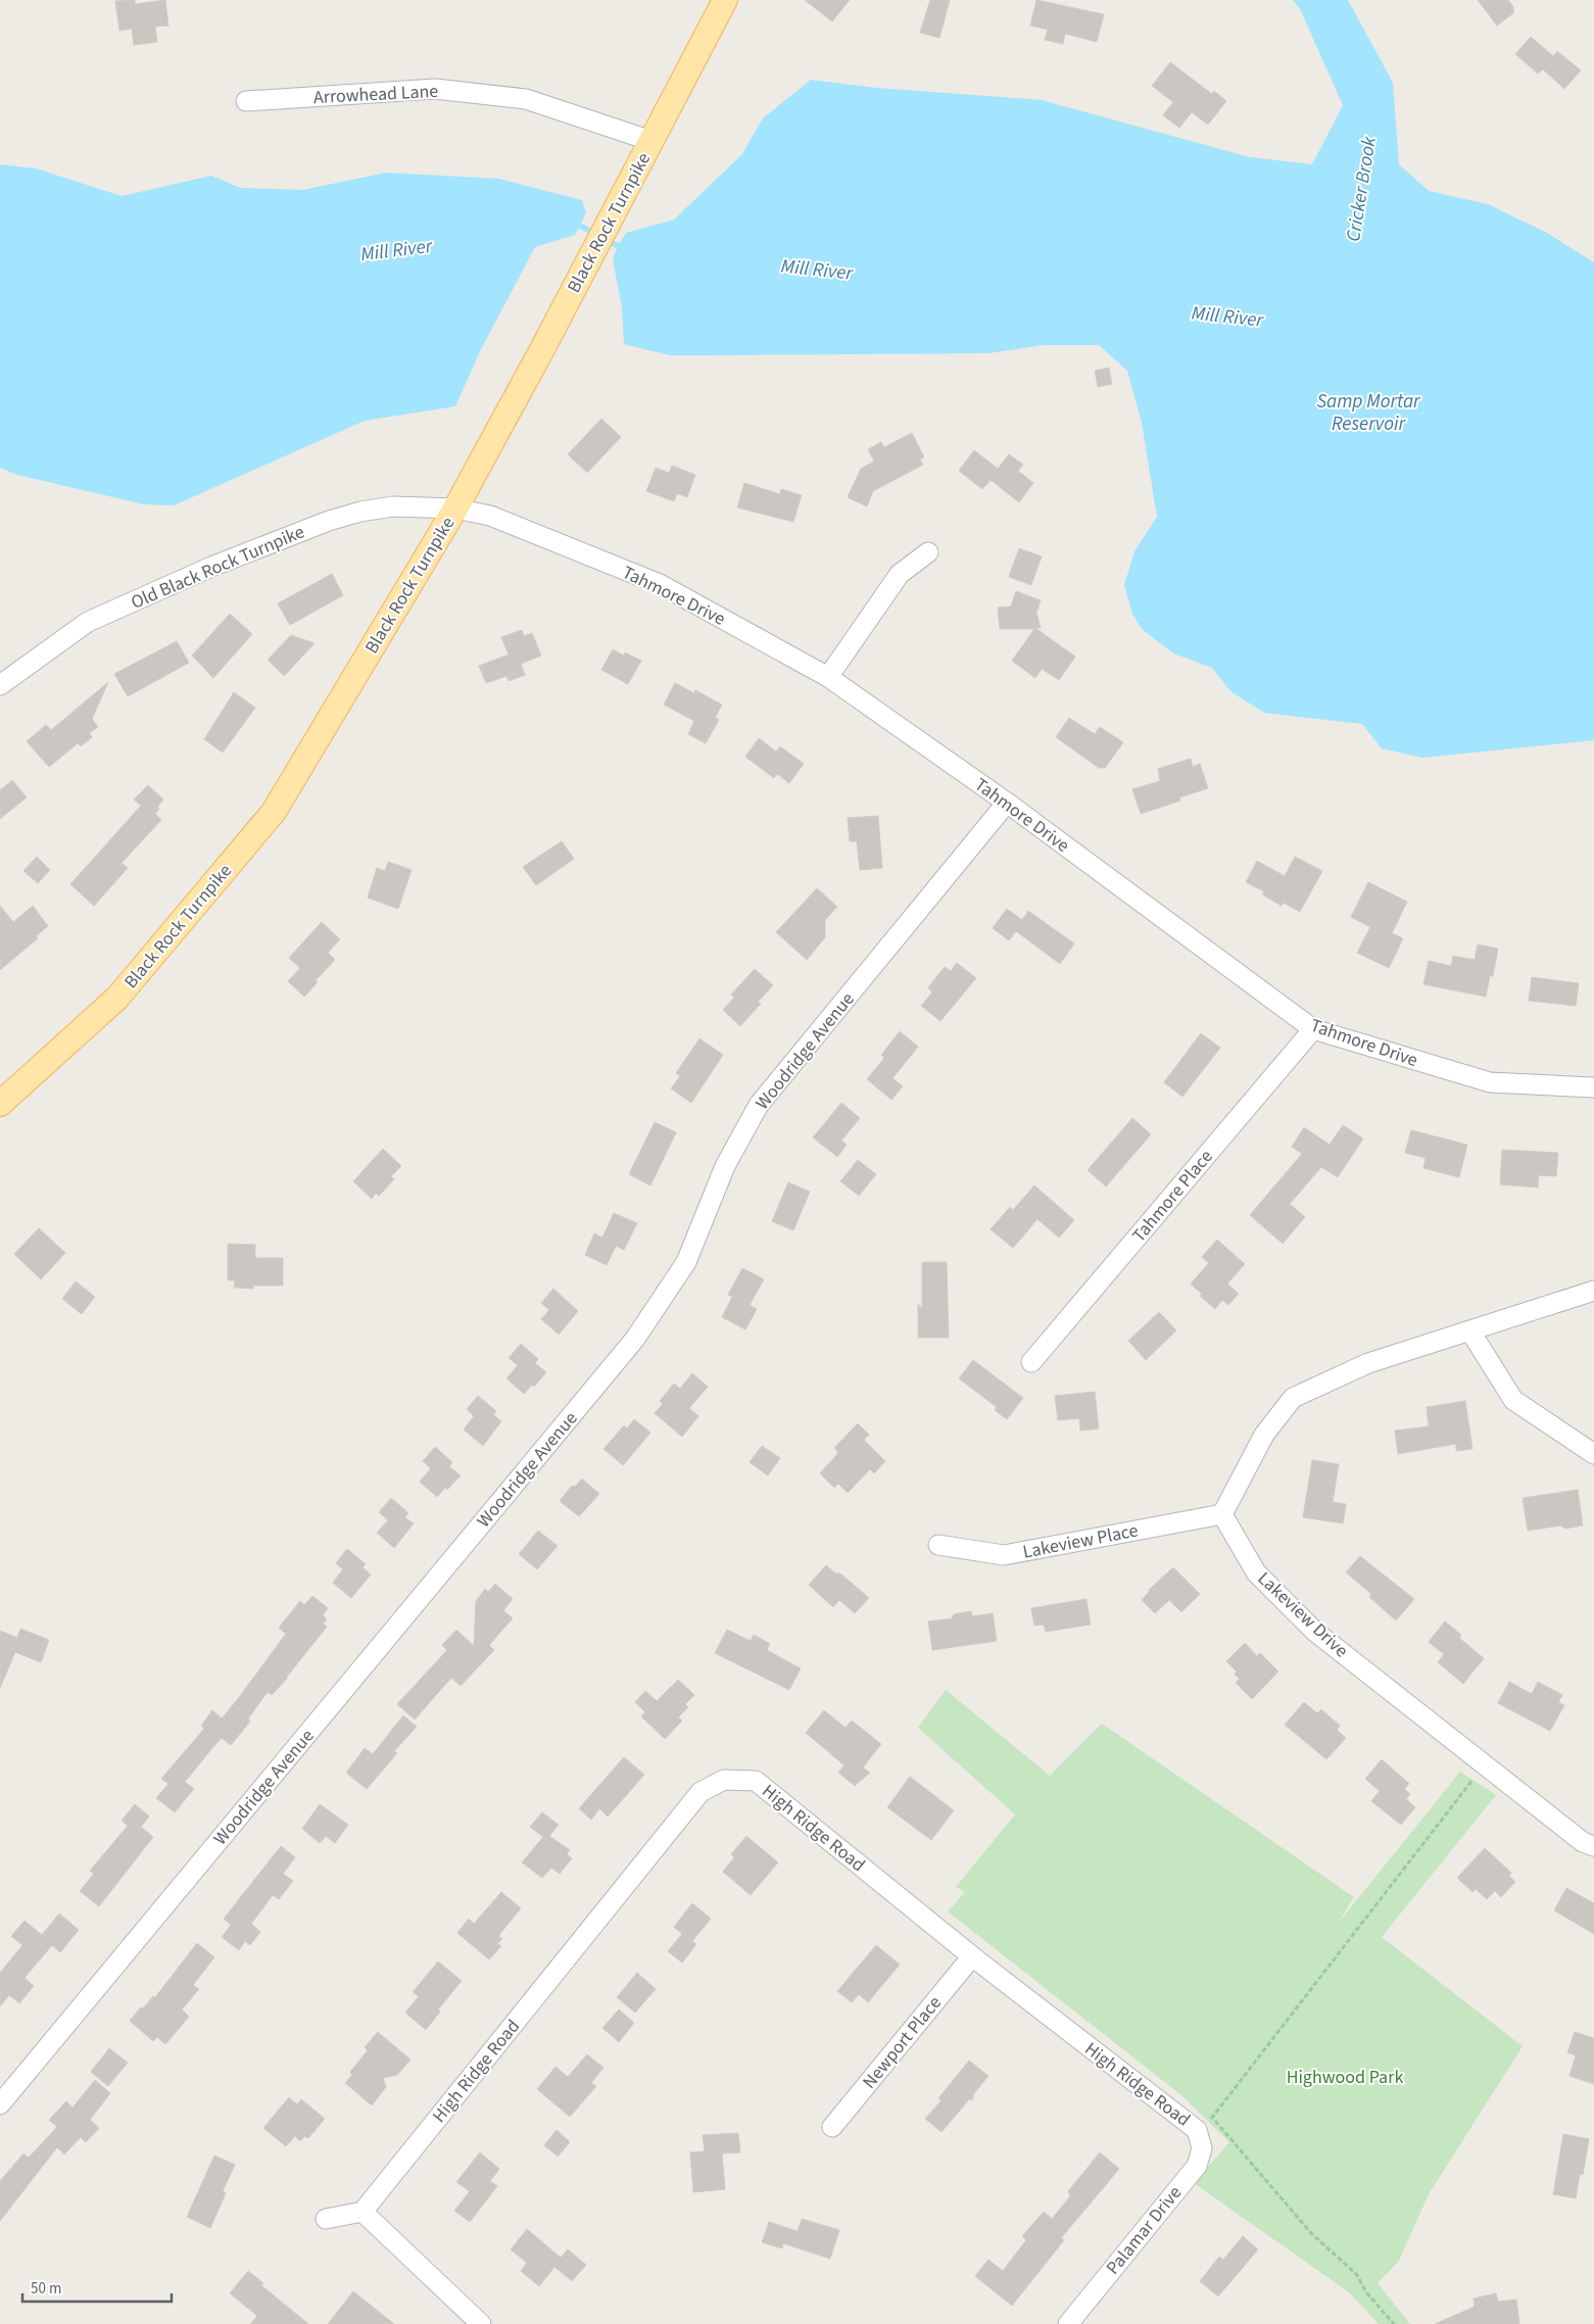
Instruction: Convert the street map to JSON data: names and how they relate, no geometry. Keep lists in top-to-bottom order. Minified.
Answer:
{"streets":{"main road":["Black Rock Turnpike"],"street":["Arrowhead Lane","Old Black Rock Turnpike","Tahmore Drive","Woodridge Avenue","Tahmore Place","Lakeview Place","Lakeview Drive","High Ridge Road","Newport Place","Palamar Drive"]},"crossings":[["Arrowhead Lane","Black Rock Turnpike"],["Black Rock Turnpike","Old Black Rock Turnpike"],["Black Rock Turnpike","Tahmore Drive"],["Old Black Rock Turnpike","Tahmore Drive"],["Tahmore Drive","Woodridge Avenue"],["Tahmore Drive","Tahmore Place"],["Lakeview Place","Lakeview Drive"],["High Ridge Road","Newport Place"],["High Ridge Road","Palamar Drive"]],"water":["Cricker Brook","Mill River","Samp Mortar Reservoir"],"parks":["Highwood Park"],"scale_bar":"50 m"}
